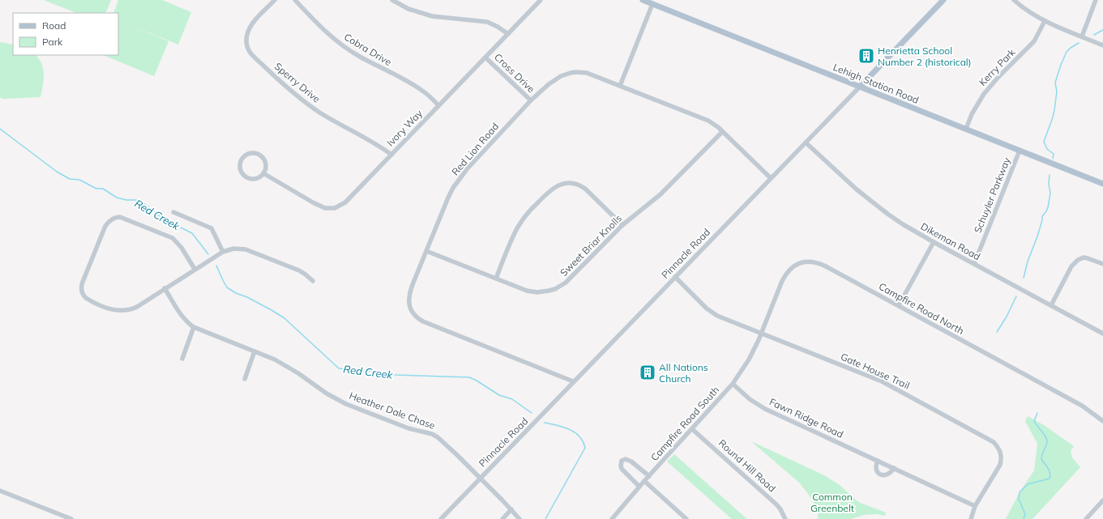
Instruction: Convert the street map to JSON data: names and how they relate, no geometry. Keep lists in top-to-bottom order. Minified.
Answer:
{"streets":{"main road":["Lehigh Station Road","Pinnacle Road"],"street":["Cobra Drive","Kerry Park","Cross Drive","Sperry Drive","Ivory Way","Red Lion Road","Schuyler Parkway","Dikeman Road","Sweet Briar Knolls","Campfire Road North","Gate House Trail","Heather Dale Chase","Fawn Ridge Road","Campfire Road South","Round Hill Road"]},"crossings":[["Cobra Drive","Ivory Way"],["Kerry Park","Lehigh Station Road"],["Cross Drive","Ivory Way"],["Cross Drive","Red Lion Road"],["Sperry Drive","Ivory Way"],["Lehigh Station Road","Schuyler Parkway"],["Lehigh Station Road","Pinnacle Road"],["Red Lion Road","Sweet Briar Knolls"],["Red Lion Road","Pinnacle Road"],["Schuyler Parkway","Dikeman Road"],["Dikeman Road","Pinnacle Road"],["Pinnacle Road","Gate House Trail"],["Pinnacle Road","Heather Dale Chase"],["Campfire Road North","Gate House Trail"],["Campfire Road North","Campfire Road South"],["Gate House Trail","Fawn Ridge Road"],["Gate House Trail","Campfire Road South"],["Fawn Ridge Road","Campfire Road South"],["Campfire Road South","Round Hill Road"]],"water":["Red Creek"],"parks":["Common Greenbelt"],"places":{"building":["Henrietta School Number 2 (historical)","All Nations Church"]},"legend":["Road","Park"]}
